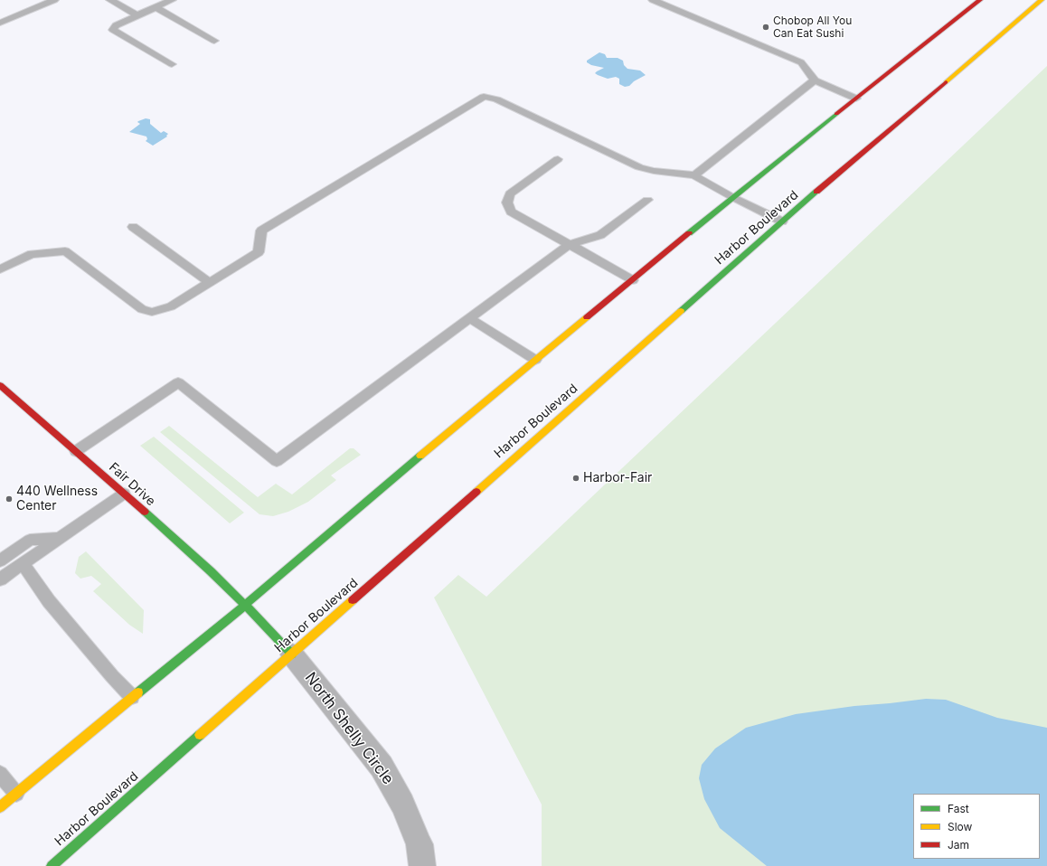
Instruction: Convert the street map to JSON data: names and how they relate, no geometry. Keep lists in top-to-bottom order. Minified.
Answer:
{"streets":{"main road":["Harbor Boulevard","Fair Drive"],"street":["North Shelly Circle"]},"crossings":[["Harbor Boulevard","Fair Drive"],["Harbor Boulevard","North Shelly Circle"],["Fair Drive","North Shelly Circle"]],"places":["Chobop All You Can Eat Sushi","Harbor-Fair","440 Wellness Center"],"legend":["Fast","Slow","Jam"]}
